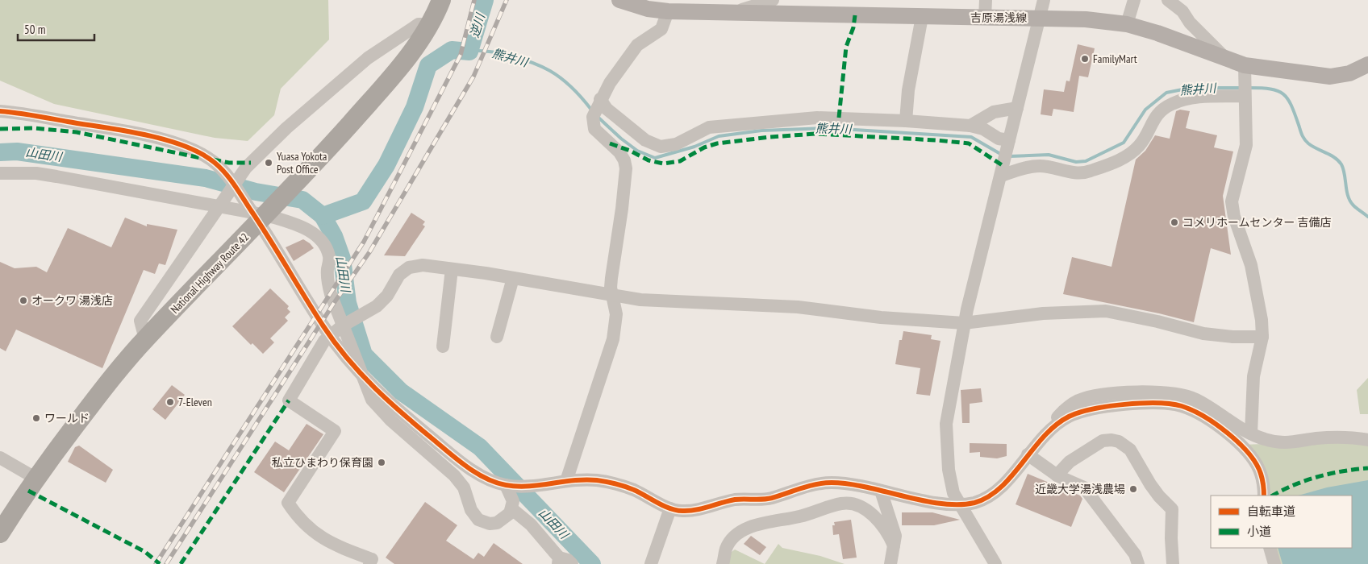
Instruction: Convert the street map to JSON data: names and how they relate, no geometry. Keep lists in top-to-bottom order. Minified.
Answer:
{"streets":{"highway":["National Highway Route 42"],"main road":["吉原湯浅線"]},"water":["逆川","熊井川","山田川"],"places":["FamilyMart","Yuasa Yokota Post Office","コメリホームセンター 吉備店","オークワ 湯浅店","7-Eleven","ワールド","私立ひまわり保育園","近畿大学湯浅農場"],"legend":["自転車道","小道"],"scale_bar":"50 m"}
